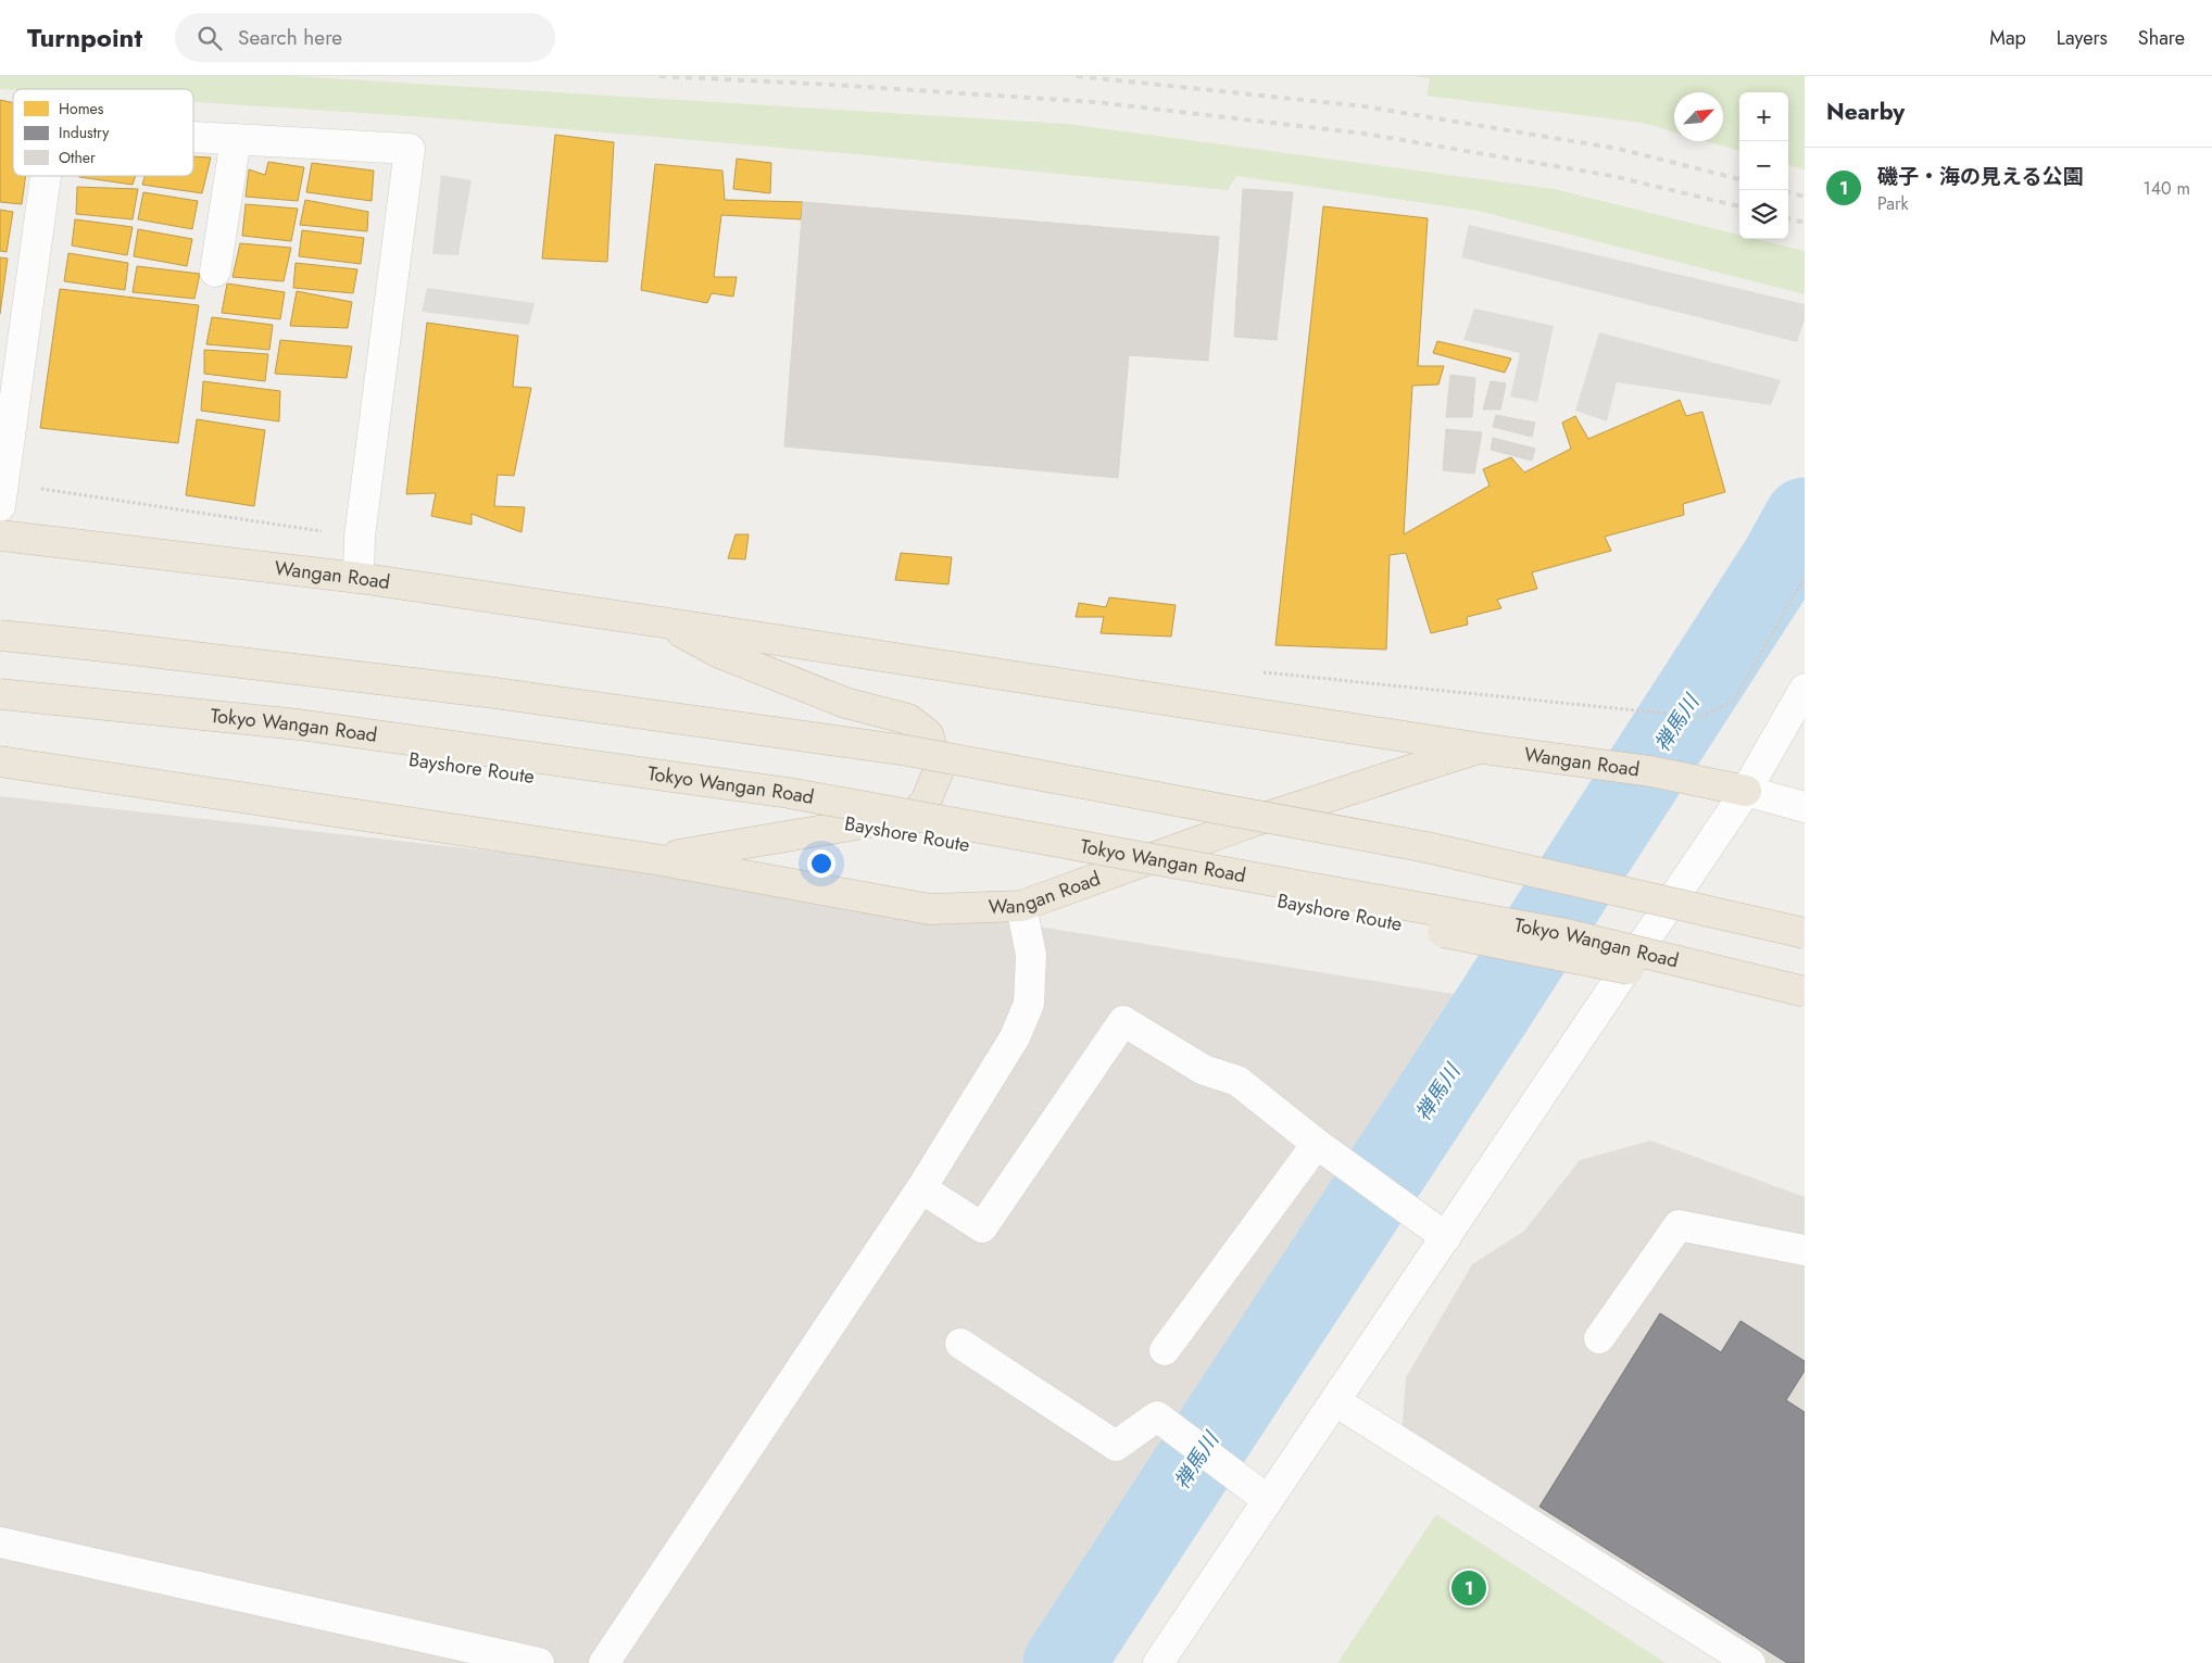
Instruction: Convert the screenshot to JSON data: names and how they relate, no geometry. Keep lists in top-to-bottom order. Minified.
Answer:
{"streets":{"highway":["Wangan Road","Tokyo Wangan Road","Bayshore Route"]},"water":["禅馬川"],"legend":["Homes","Industry","Other"],"north":"top right","page":{"header":"Turnpoint","search":"Search here","nav":["Map","Layers","Share"],"heading":"Nearby","map_buttons":["+","−"],"list":[{"mark":"1","name":"磯子・海の見える公園","note":"Park","value":"140 m"}],"pins":"1"}}
